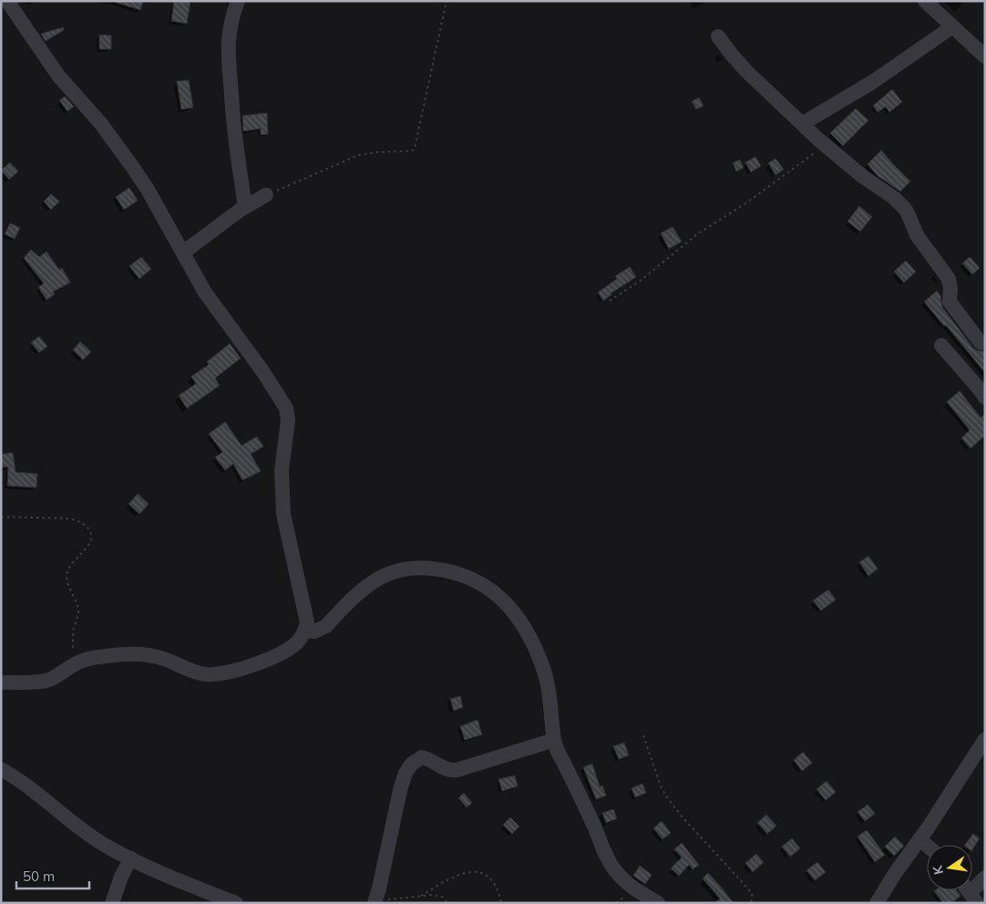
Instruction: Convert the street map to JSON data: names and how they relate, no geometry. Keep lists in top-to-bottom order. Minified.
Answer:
{"scale_bar":"50 m","north":"left"}
